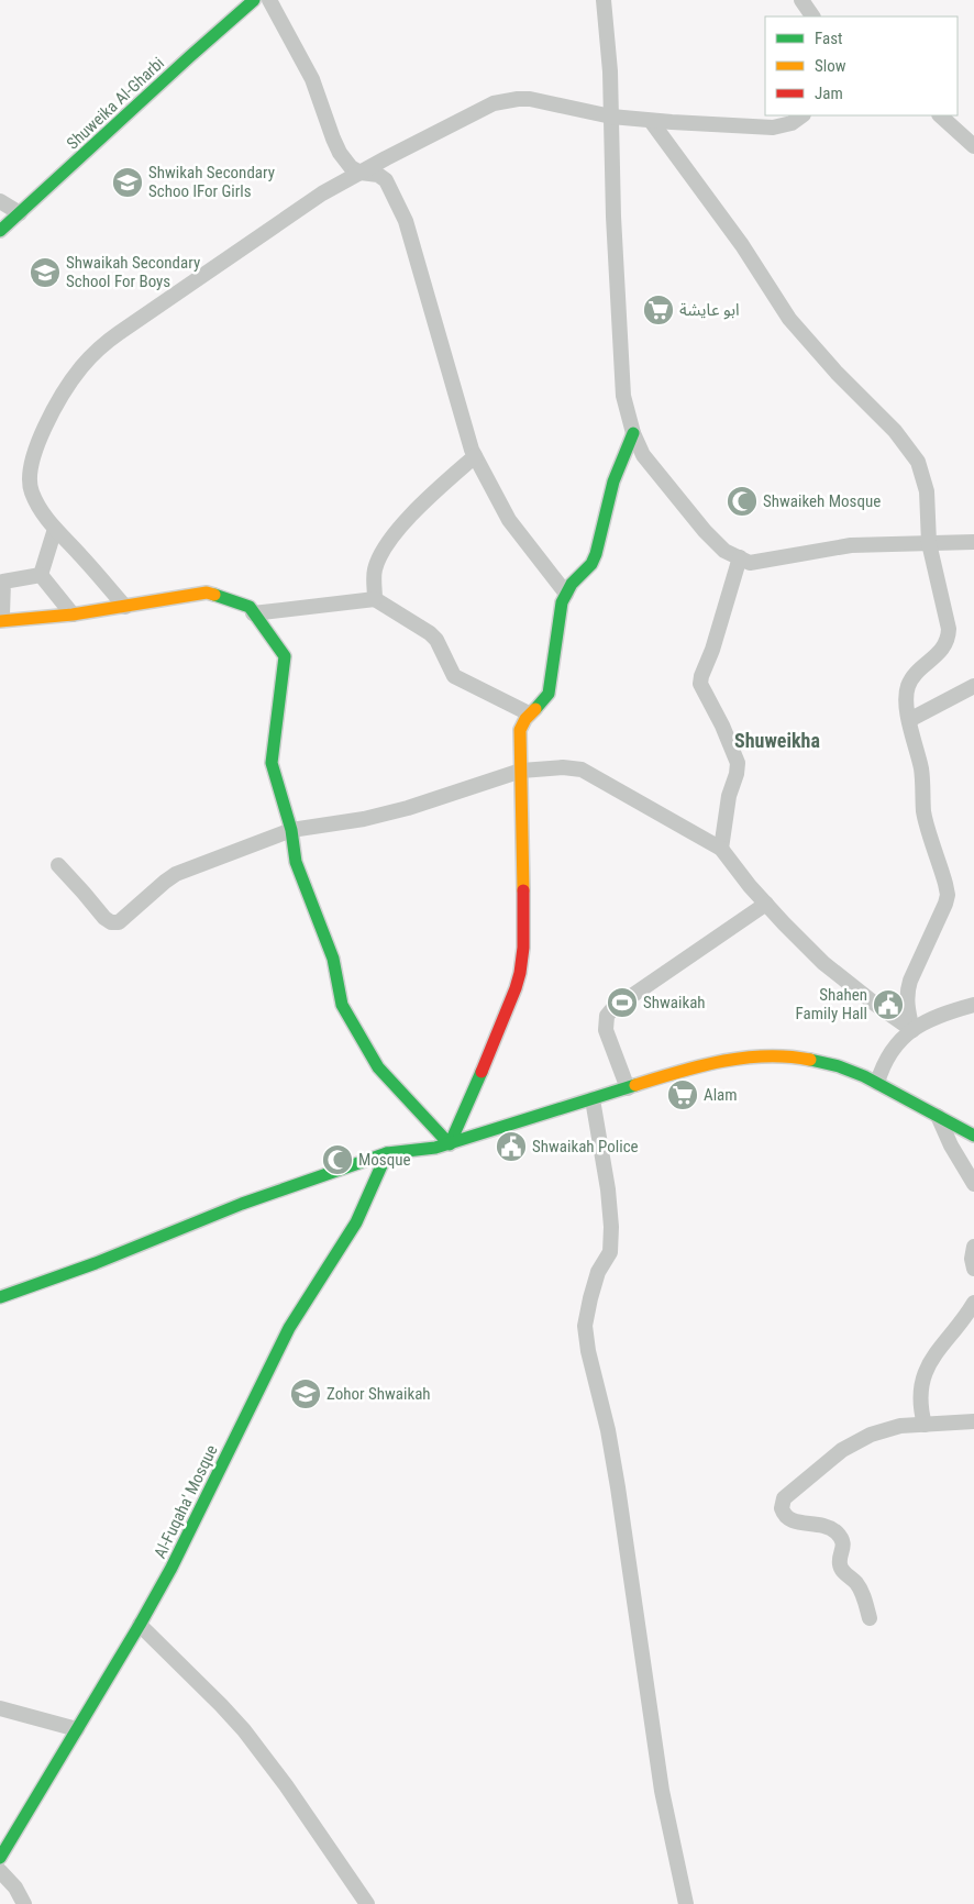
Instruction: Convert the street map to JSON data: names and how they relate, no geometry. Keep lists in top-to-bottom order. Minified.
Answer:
{"streets":{"street":["Shuweika Al-Gharbi","Al-Fuqaha' Mosque"]},"districts":["Shuweikha"],"places":{"school or university":["Shwikah Secondary Schoo lFor Girls","Shwaikah Secondary School For Boys","Zohor Shwaikah"],"supermarket":["ابو عايشة","Alam"],"mosque":["Shwaikeh Mosque","Mosque"],"sports":["Shwaikah"],"public building":["Shahen Family Hall","Shwaikah Police"]},"legend":["Fast","Slow","Jam"]}
